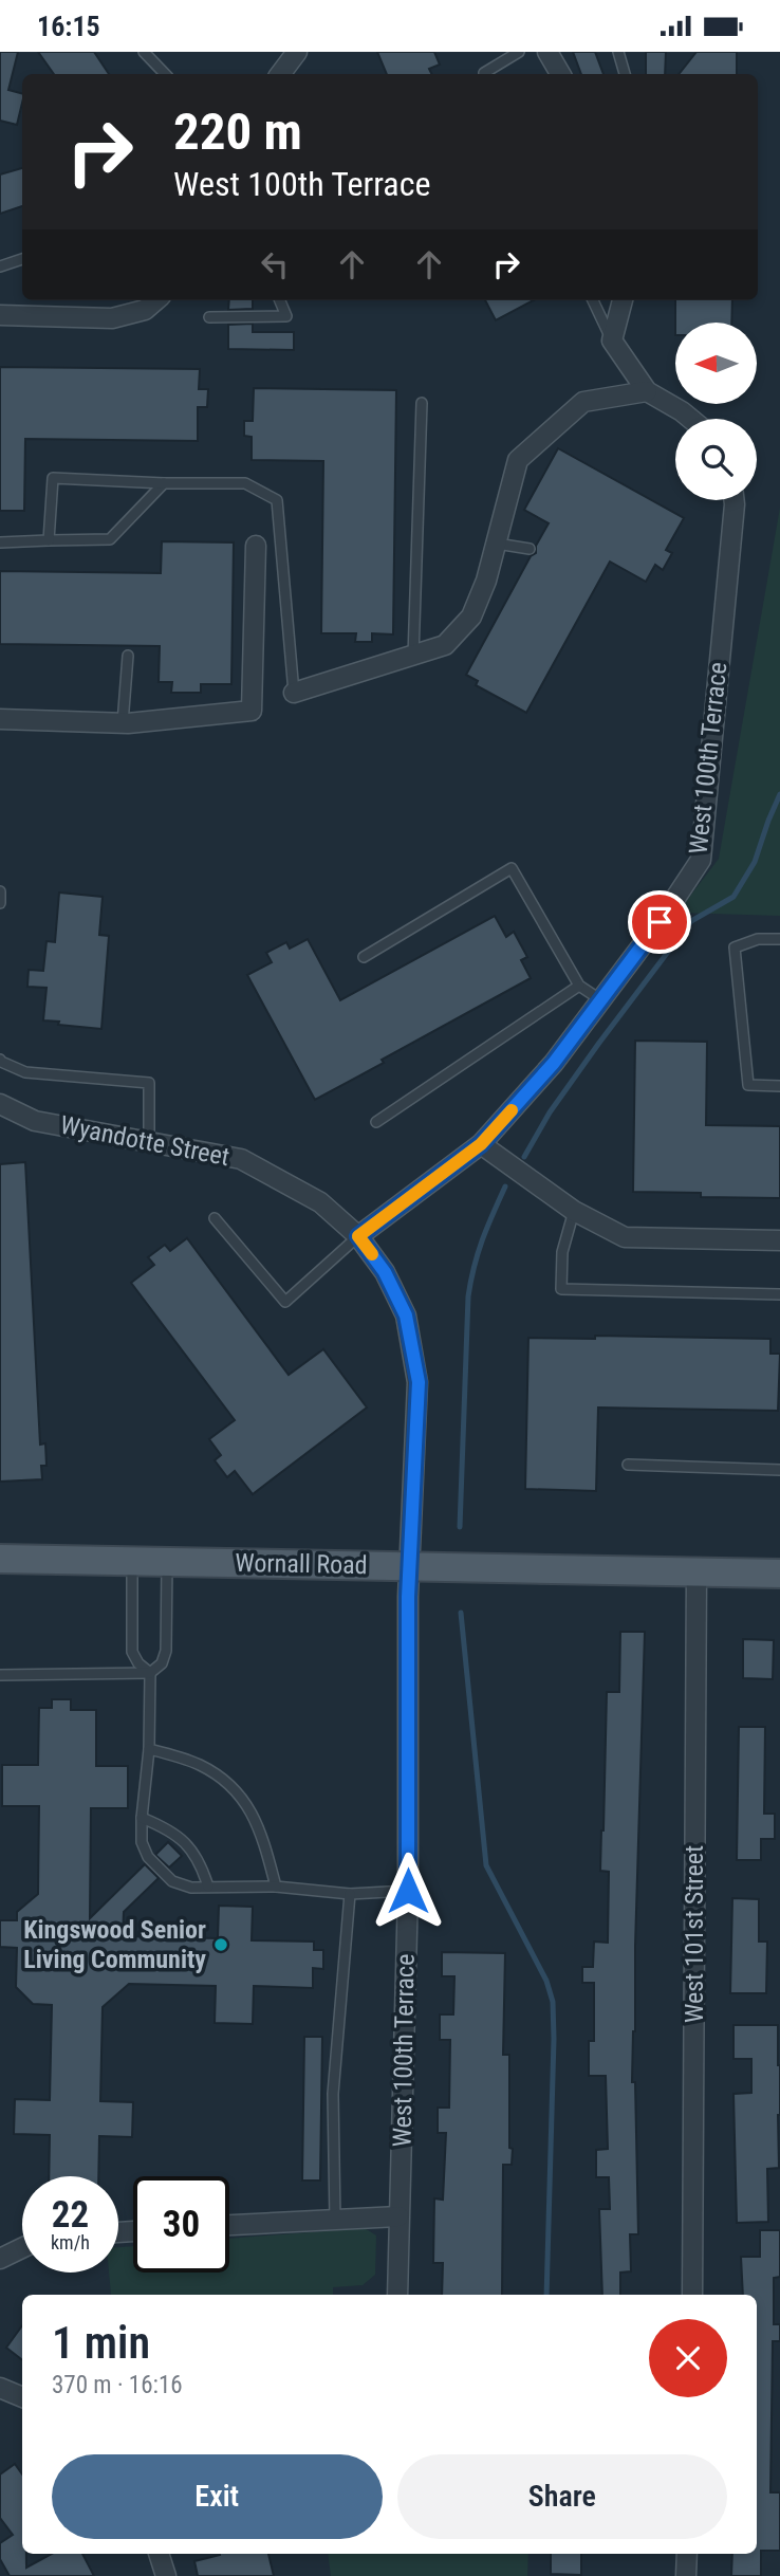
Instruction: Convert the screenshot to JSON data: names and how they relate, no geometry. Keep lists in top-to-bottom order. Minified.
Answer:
{"streets":{"main road":["Wornall Road"],"street":["West 100th Terrace","Wyandotte Street","West 101st Street"]},"crossings":[["West 100th Terrace","Wyandotte Street"],["West 100th Terrace","Wornall Road"],["Wornall Road","West 101st Street"]],"places":["Kingswood Senior Living Community"],"north":"left","page":{"status":"16:15","turn":["220 m","West 100th Terrace"],"speed":"22 km/h","limit":"30","heading":["1 min","370 m · 16:16"],"buttons":["Exit","Share"]}}
